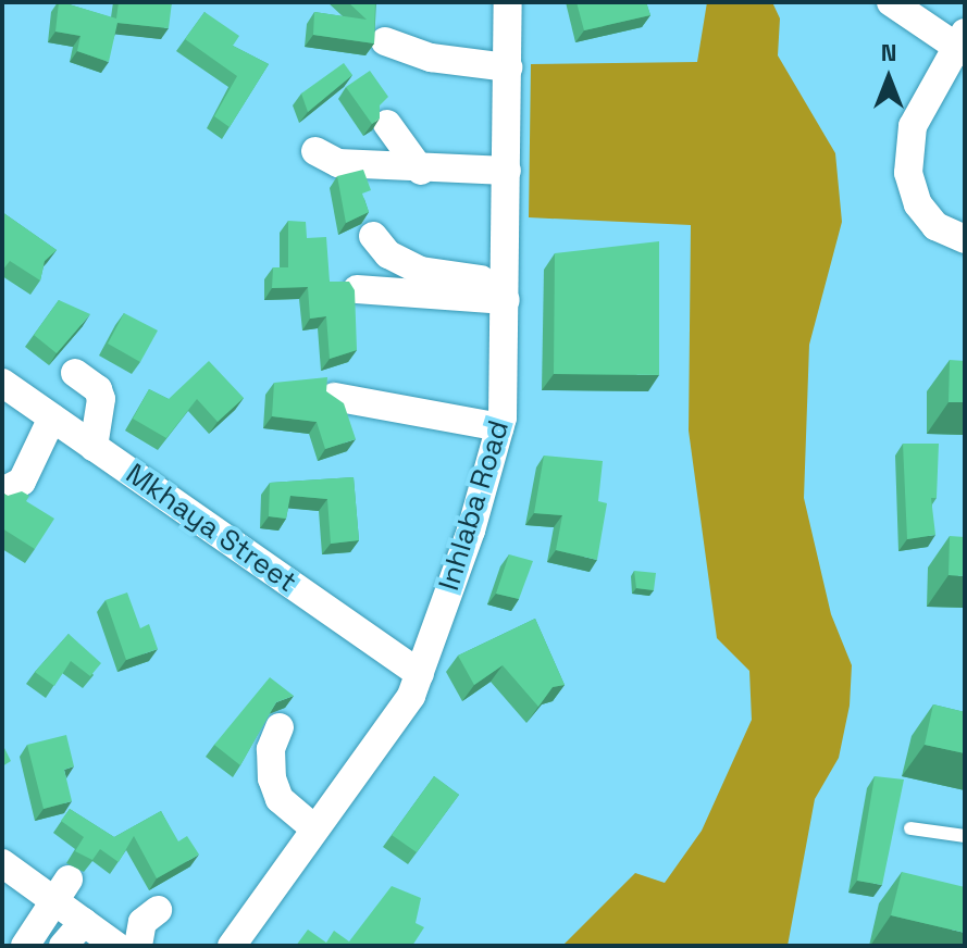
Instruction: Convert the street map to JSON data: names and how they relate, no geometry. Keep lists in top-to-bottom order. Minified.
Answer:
{"streets":{"street":["Inhlaba Road","Mkhaya Street"]},"crossings":[["Inhlaba Road","Mkhaya Street"]],"north":"top"}
